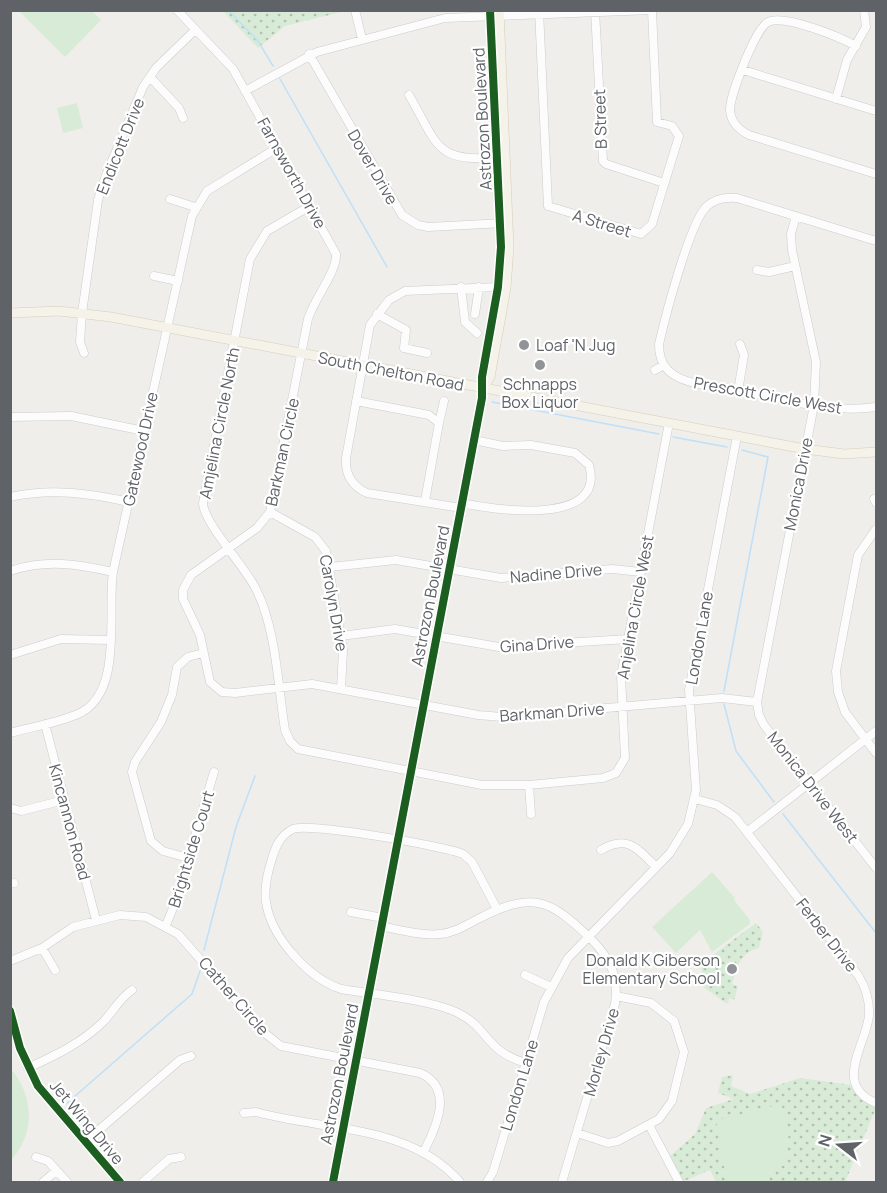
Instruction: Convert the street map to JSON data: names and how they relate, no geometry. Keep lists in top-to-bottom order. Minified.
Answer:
{"streets":{"main road":["Astrozon Boulevard","South Chelton Road","Jet Wing Drive"],"street":["B Street","Endicott Drive","Dover Drive","Farnsworth Drive","A Street","Prescott Circle West","Amjelina Circle North","Gatewood Drive","Barkman Circle","Monica Drive","Nadine Drive","Carolyn Drive","Anjelina Circle West","London Lane","Gina Drive","Barkman Drive","Monica Drive West","Kincannon Road","Brightside Court","Ferber Drive","Cather Circle","Morley Drive"]},"crossings":[["Astrozon Boulevard","Dover Drive"],["Astrozon Boulevard","South Chelton Road"],["Astrozon Boulevard","Nadine Drive"],["Astrozon Boulevard","Anjelina Circle West"],["Astrozon Boulevard","Gina Drive"],["Astrozon Boulevard","Barkman Drive"],["Astrozon Boulevard","Cather Circle"],["Astrozon Boulevard","Morley Drive"],["B Street","A Street"],["Endicott Drive","Farnsworth Drive"],["Endicott Drive","South Chelton Road"],["Farnsworth Drive","South Chelton Road"],["Farnsworth Drive","Amjelina Circle North"],["Farnsworth Drive","Gatewood Drive"],["Farnsworth Drive","Barkman Circle"],["South Chelton Road","Amjelina Circle North"],["South Chelton Road","Gatewood Drive"],["South Chelton Road","Barkman Circle"],["South Chelton Road","Monica Drive"],["South Chelton Road","Anjelina Circle West"],["South Chelton Road","London Lane"],["Prescott Circle West","Monica Drive"],["Amjelina Circle North","Barkman Circle"],["Amjelina Circle North","Anjelina Circle West"],["Amjelina Circle North","Barkman Drive"],["Gatewood Drive","Kincannon Road"],["Barkman Circle","Carolyn Drive"],["Barkman Circle","Anjelina Circle West"],["Barkman Circle","Barkman Drive"],["Monica Drive","Barkman Drive"],["Monica Drive","Monica Drive West"],["Nadine Drive","Carolyn Drive"],["Nadine Drive","Anjelina Circle West"],["Carolyn Drive","Gina Drive"],["Carolyn Drive","Barkman Drive"],["Anjelina Circle West","Gina Drive"],["Anjelina Circle West","Barkman Drive"],["London Lane","Barkman Drive"],["London Lane","Ferber Drive"],["London Lane","Morley Drive"],["Barkman Drive","Monica Drive West"],["Kincannon Road","Cather Circle"],["Brightside Court","Cather Circle"]],"places":["Loaf 'N Jug","Schnapps Box Liquor","Donald K Giberson Elementary School"],"north":"left"}
